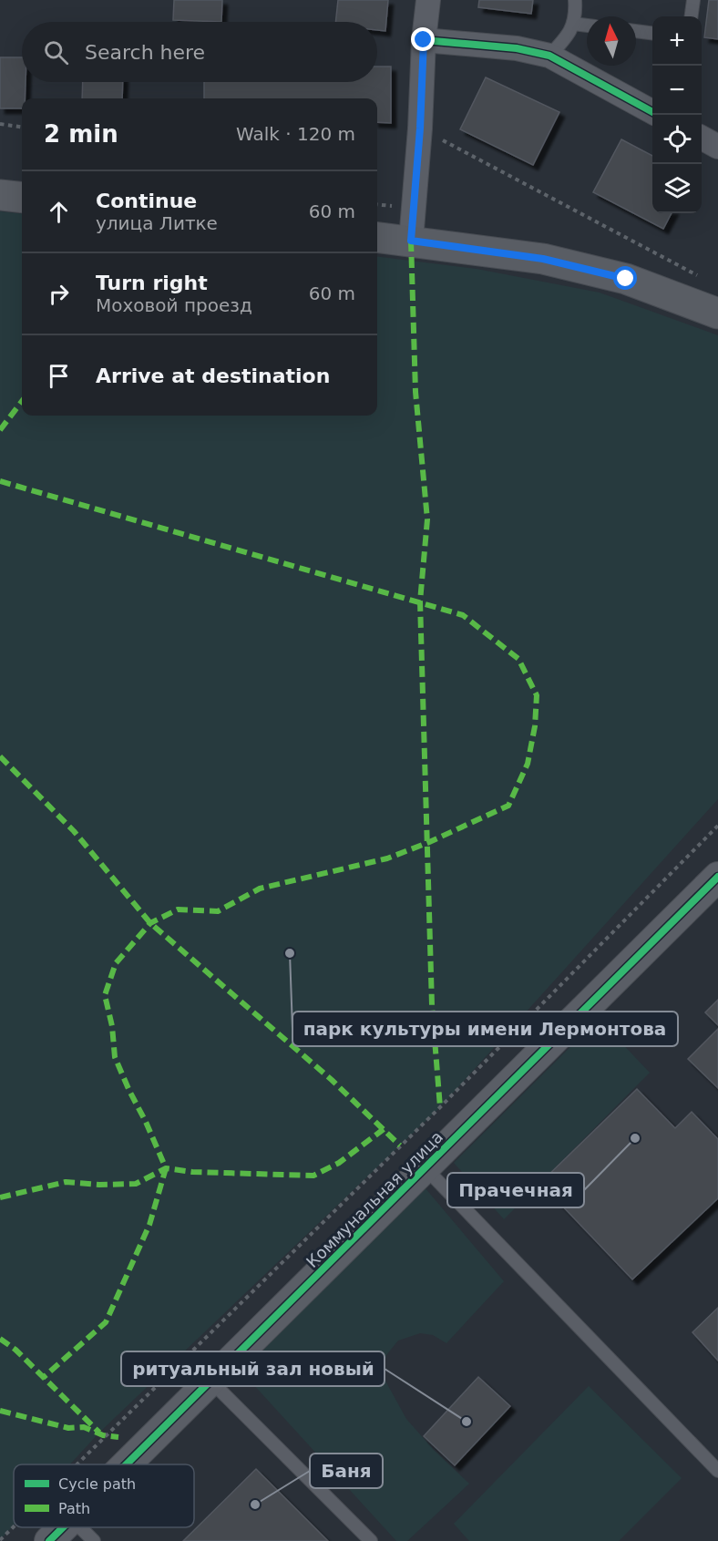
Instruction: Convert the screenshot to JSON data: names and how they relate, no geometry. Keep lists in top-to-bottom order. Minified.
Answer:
{"streets":{"street":["Коммунальная улица"]},"places":["парк культуры имени Лермонтова","Прачечная","ритуальный зал новый","Баня"],"legend":["Cycle path","Path"],"north":"top","page":{"map_buttons":["+","−"],"search":"Search here","heading":["2 min","Walk · 120 m"],"list":[["Continue","улица Литке","60 m"],["Turn right","Моховой проезд","60 m"],"Arrive at destination"]}}
